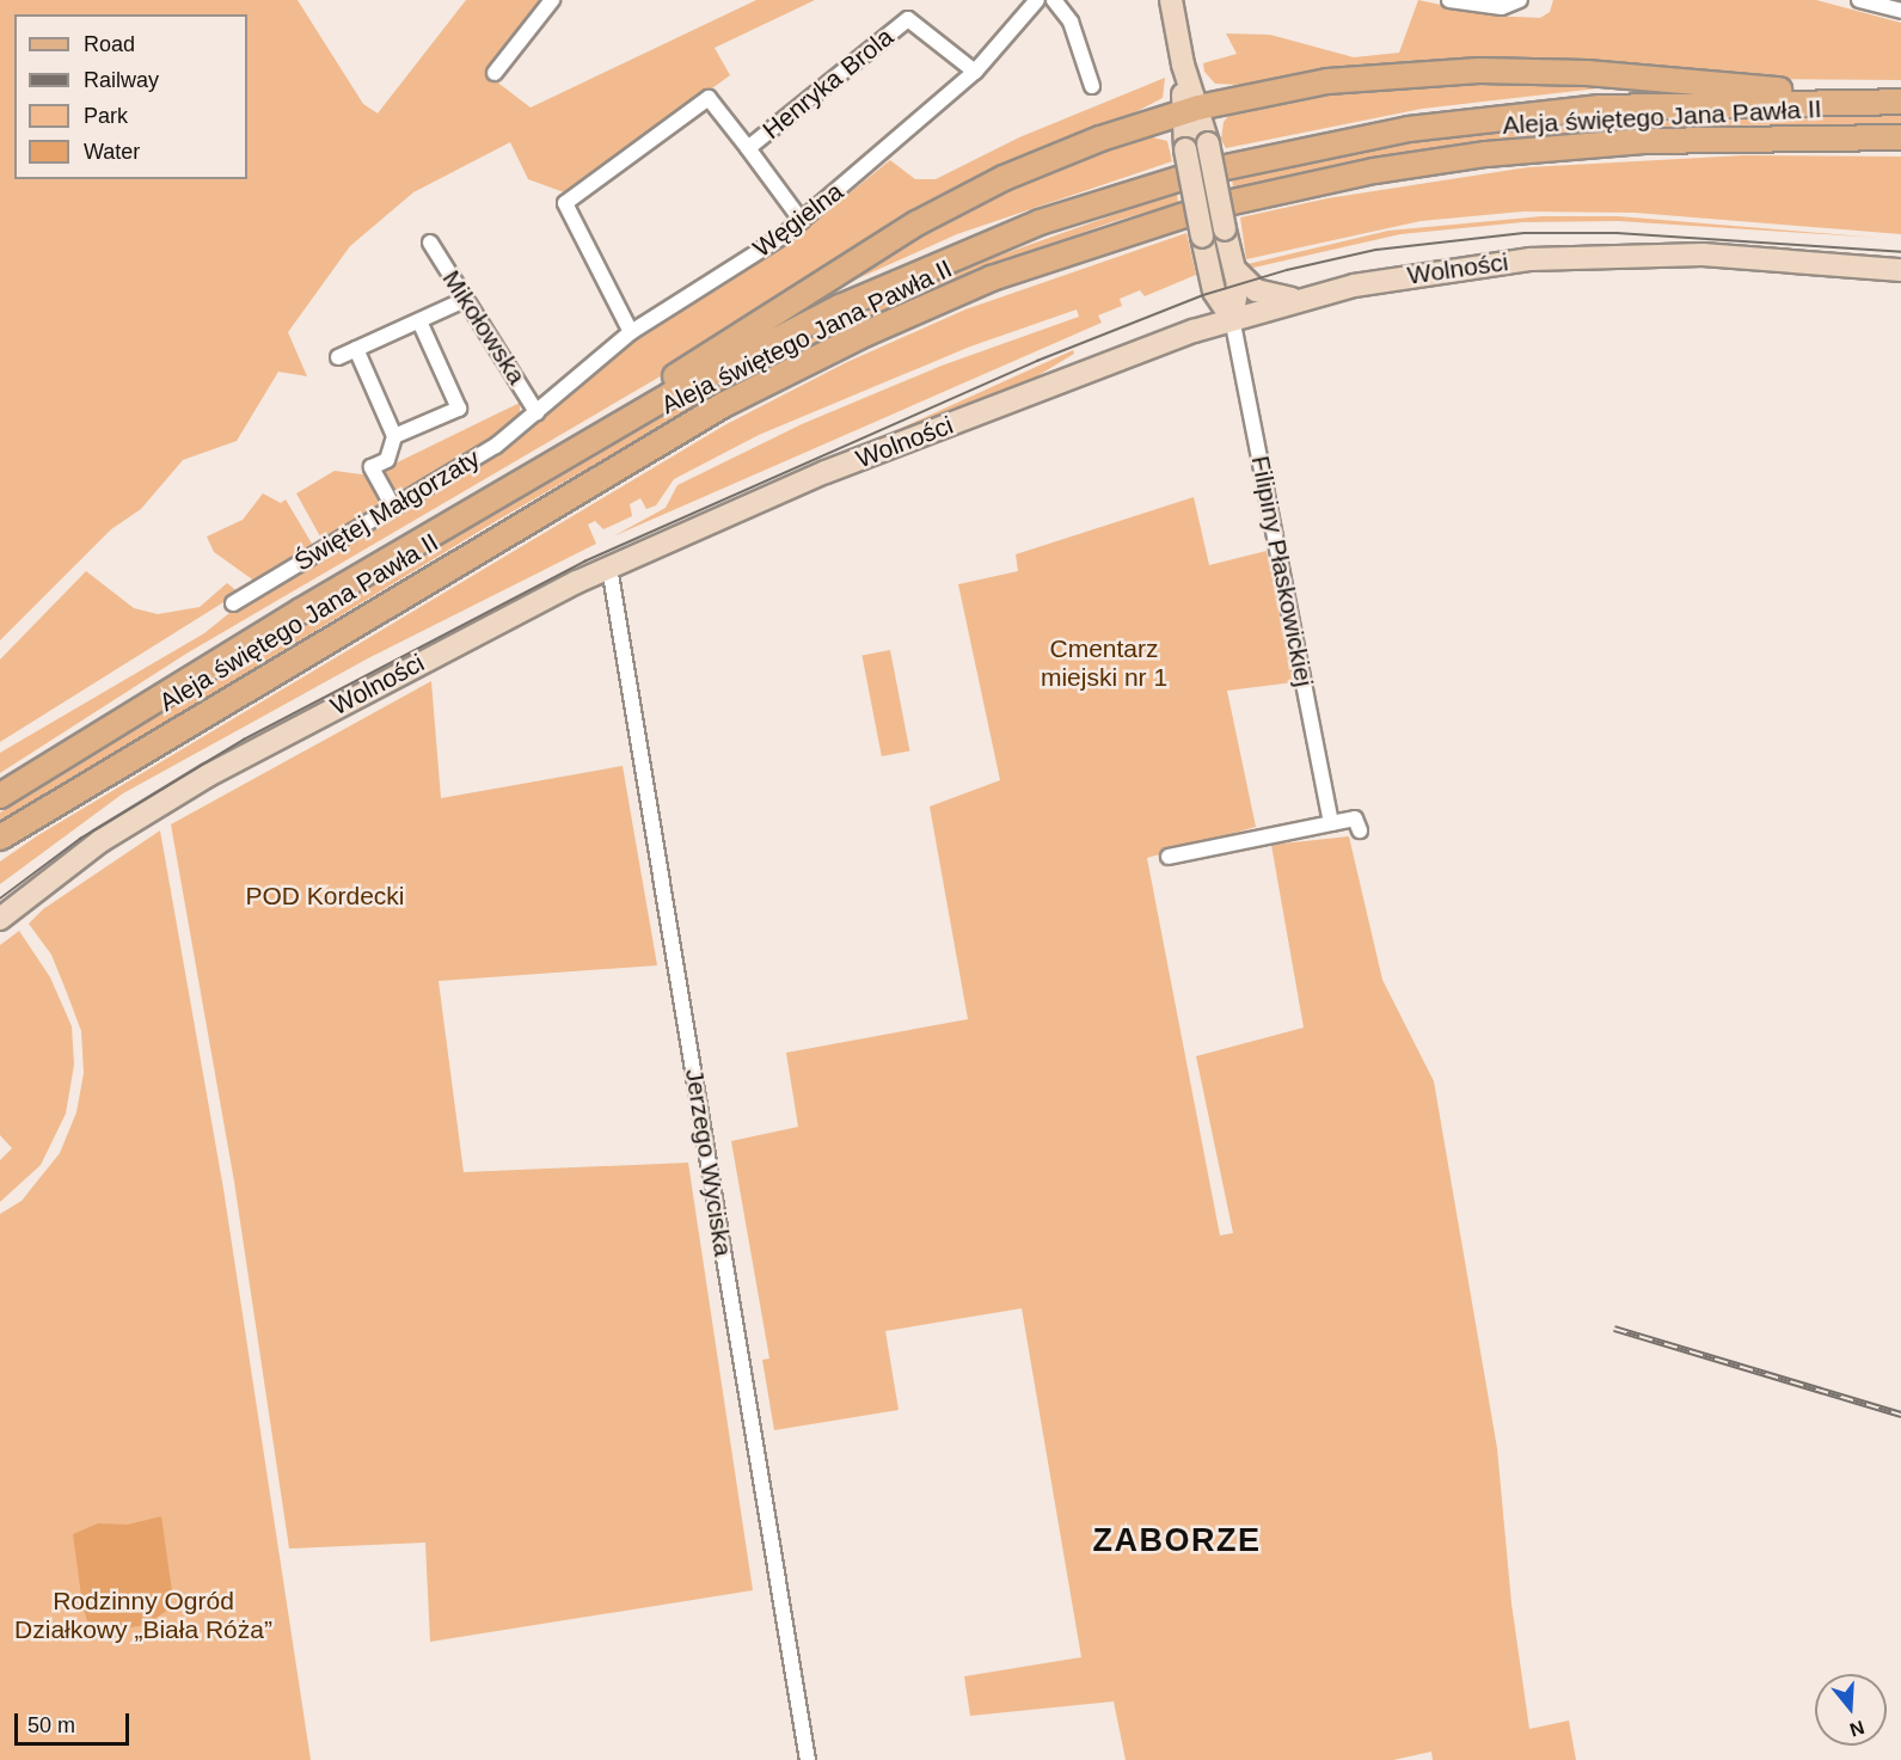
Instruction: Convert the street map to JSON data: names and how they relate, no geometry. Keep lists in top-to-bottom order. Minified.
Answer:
{"streets":{"main road":["Aleja świętego Jana Pawła II"],"street":["Henryka Brola","Węgielna","Wolności","Mikołowska","Świętej Małgorzaty","Filipiny Płaskowickiej","Jerzego Wyciska"]},"crossings":[["Henryka Brola","Węgielna"],["Węgielna","Mikołowska"],["Węgielna","Świętej Małgorzaty"],["Wolności","Filipiny Płaskowickiej"],["Wolności","Jerzego Wyciska"],["Mikołowska","Świętej Małgorzaty"]],"districts":["ZABORZE"],"parks":["Cmentarz miejski nr 1","POD Kordecki","Rodzinny Ogród Działkowy „Biała Róża”"],"legend":["Road","Railway","Park","Water"],"scale_bar":"50 m","north":"bottom"}
